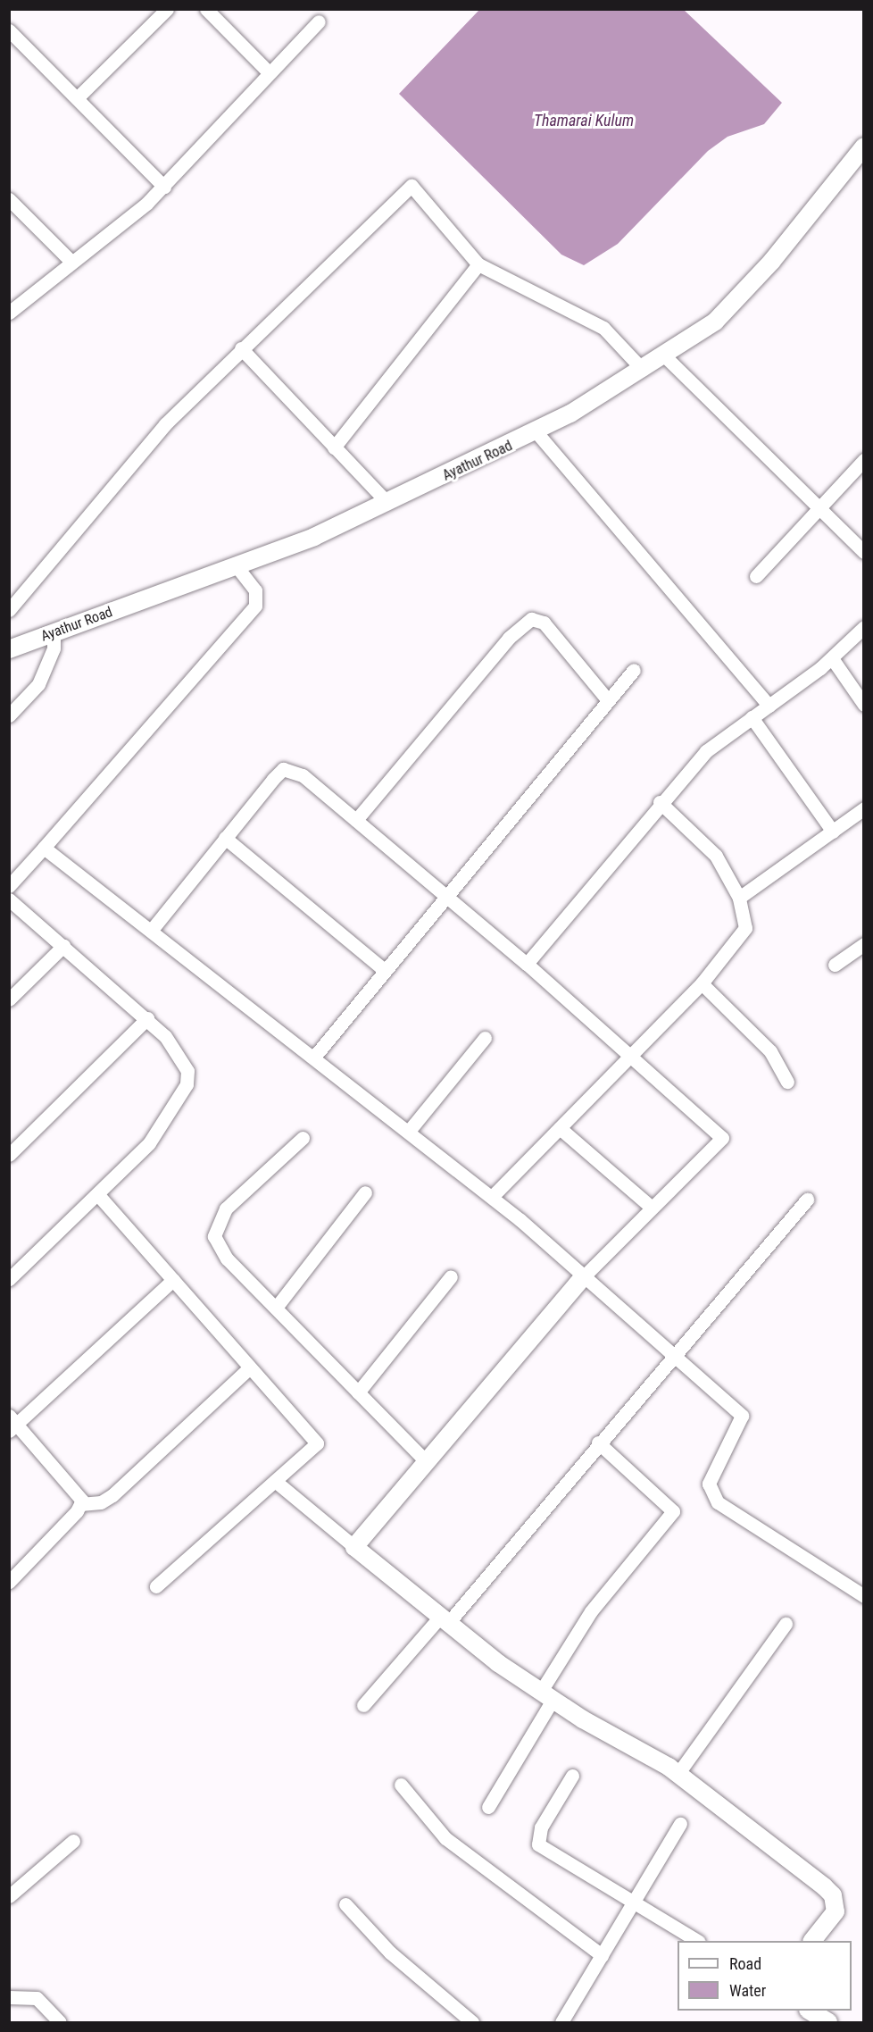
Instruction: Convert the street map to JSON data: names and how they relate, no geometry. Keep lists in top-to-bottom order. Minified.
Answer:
{"streets":{"street":["Ayathur Road"]},"water":["Thamarai Kulum"],"legend":["Road","Water"]}
